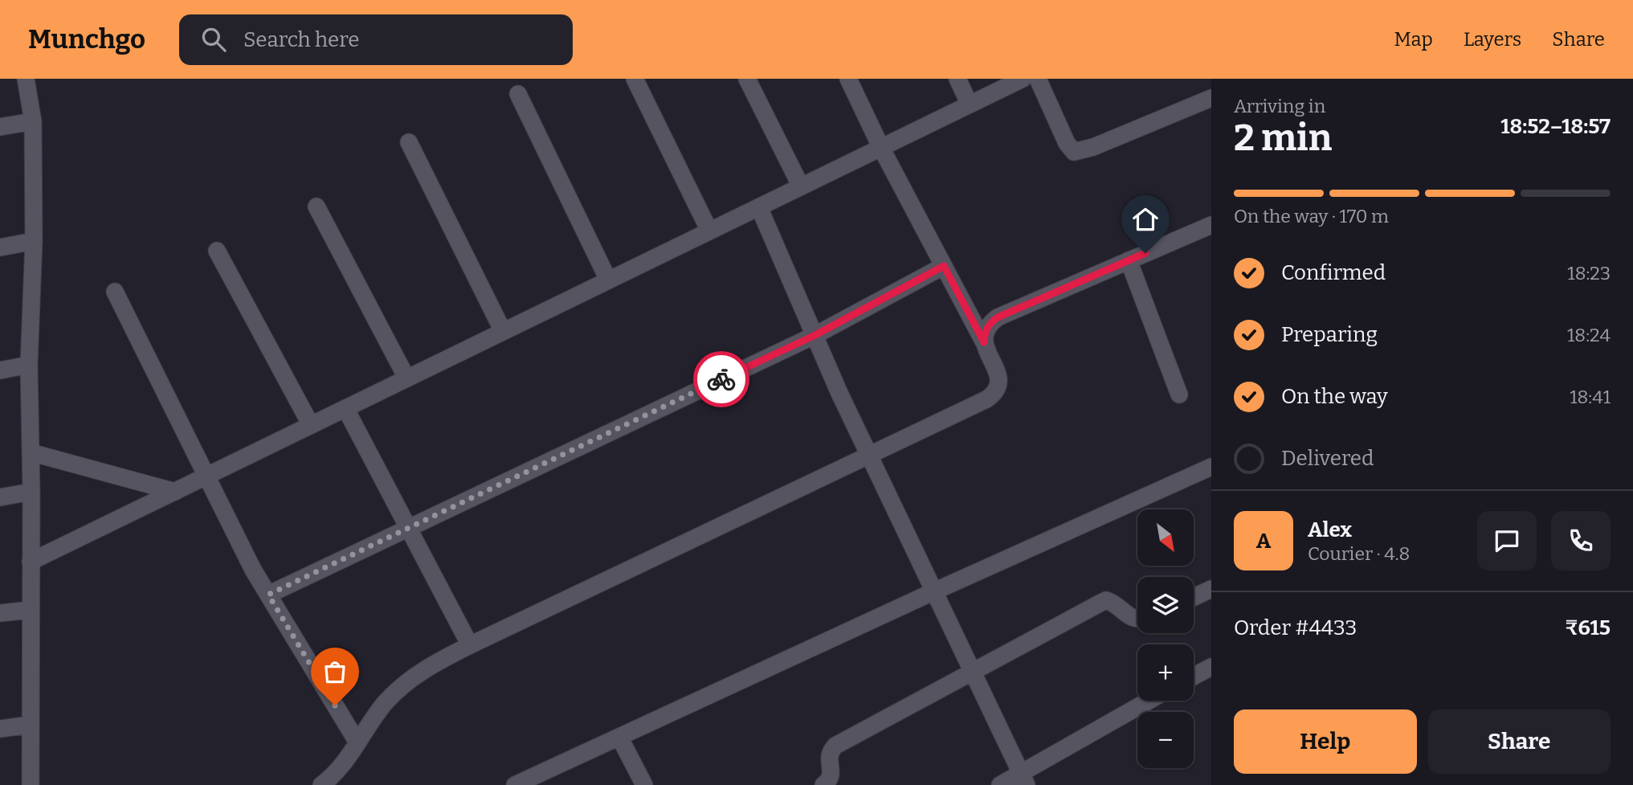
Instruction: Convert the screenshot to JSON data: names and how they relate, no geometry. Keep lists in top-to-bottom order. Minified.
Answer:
{"north":"bottom right","page":{"header":"Munchgo","search":"Search here","nav":["Map","Layers","Share"],"heading":["2 min","Arriving in","18:52–18:57"],"panel":["Alex","Courier · 4.8","Order #4433","₹615"],"bar":"On the way · 170 m","list":[["Confirmed","18:23"],["Preparing","18:24"],["On the way","18:41"],"Delivered"],"map_buttons":["+","−"],"round":"A","buttons":["Help","Share"]}}
